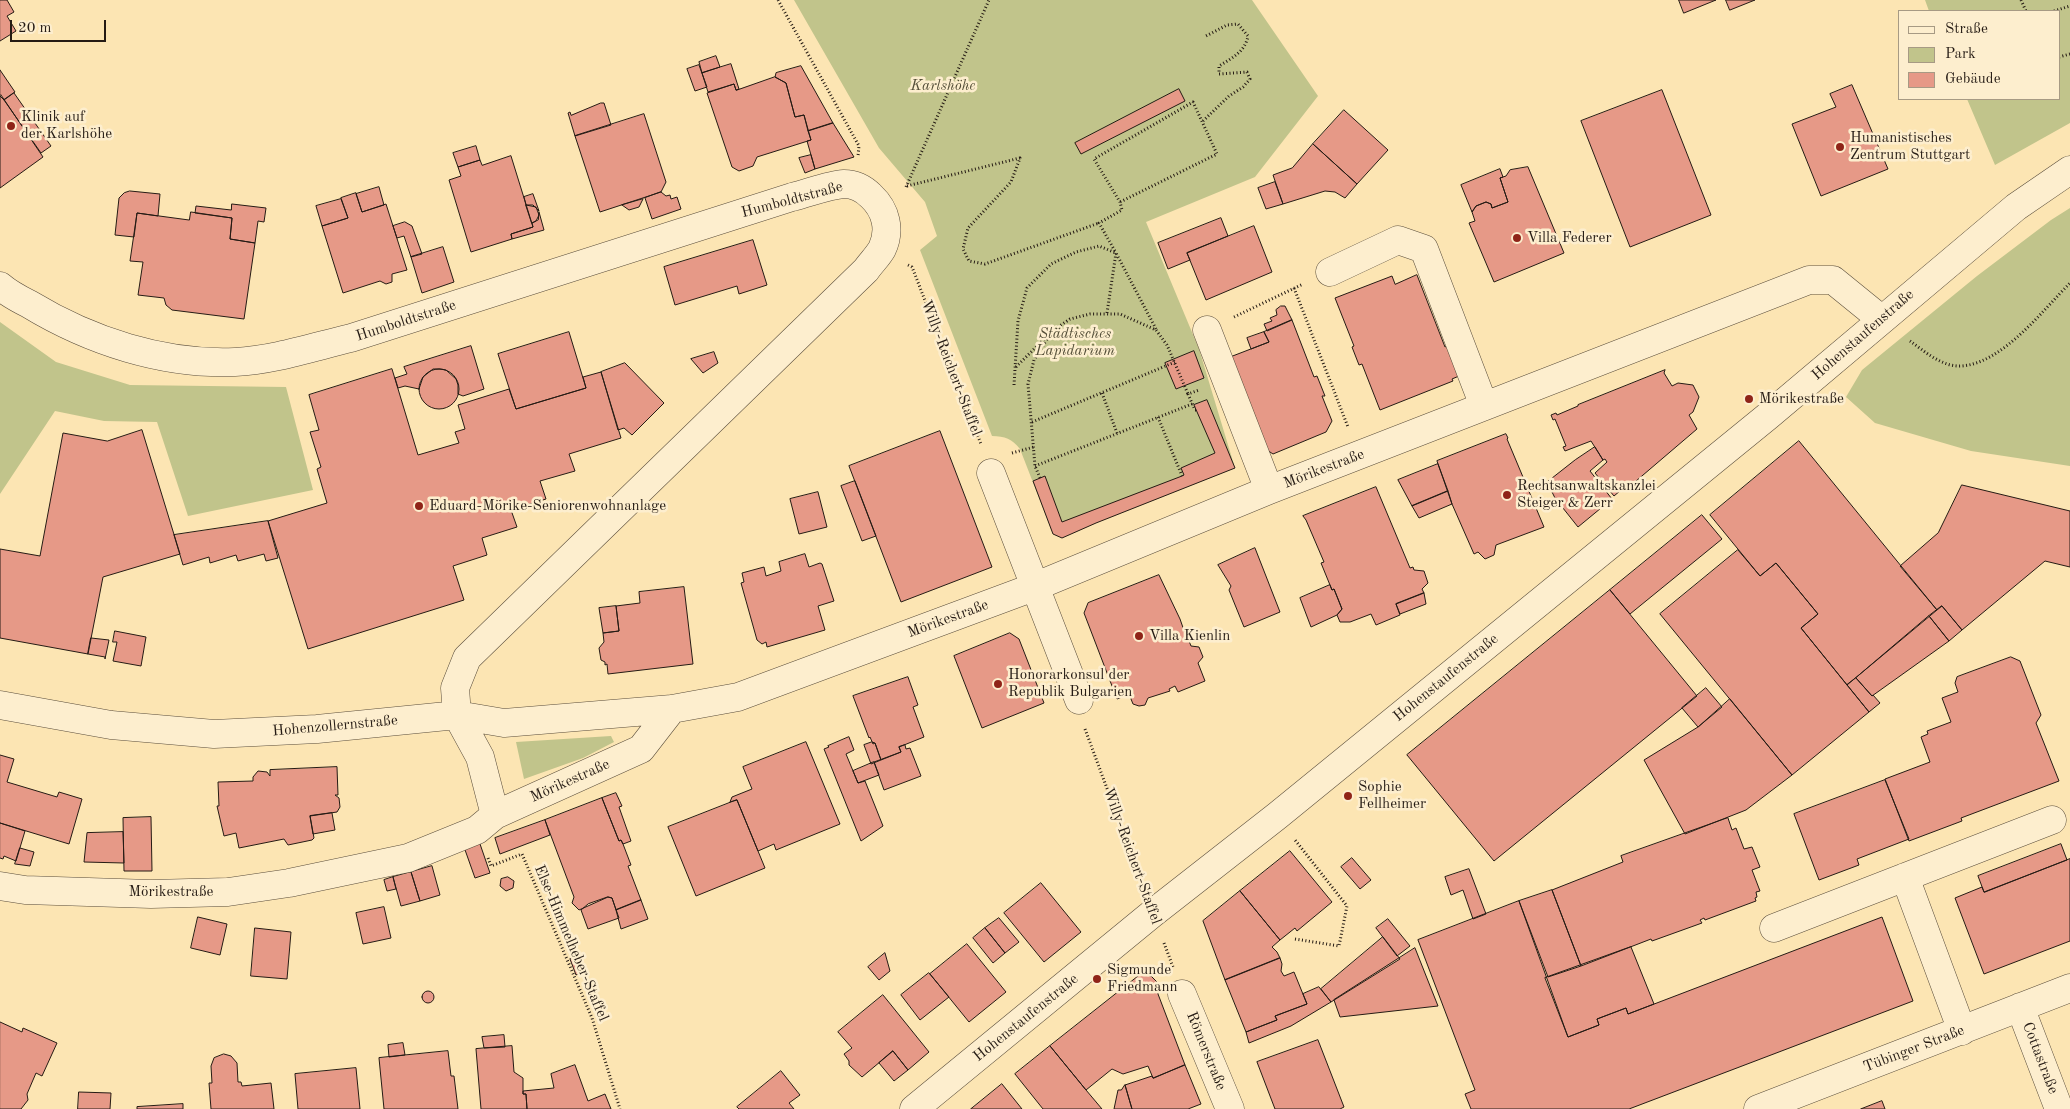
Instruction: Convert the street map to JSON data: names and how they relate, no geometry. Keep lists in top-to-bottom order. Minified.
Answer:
{"streets":{"street":["Humboldtstraße","Hohenstaufenstraße","Mörikestraße","Hohenzollernstraße","Tübinger Straße","Römerstraße","Cottastraße"],"path":["Willy-Reichert-Staffel","Else-Himmelheber-Staffel"]},"crossings":[["Humboldtstraße","Mörikestraße"],["Humboldtstraße","Hohenzollernstraße"],["Humboldtstraße","Else-Himmelheber-Staffel"],["Hohenstaufenstraße","Willy-Reichert-Staffel"],["Hohenstaufenstraße","Mörikestraße"],["Willy-Reichert-Staffel","Römerstraße"],["Mörikestraße","Hohenzollernstraße"],["Mörikestraße","Else-Himmelheber-Staffel"],["Tübinger Straße","Cottastraße"]],"parks":["Karlshöhe","Städtisches Lapidarium"],"places":["Klinik auf der Karlshöhe","Humanistisches Zentrum Stuttgart","Villa Federer","Mörikestraße","Rechtsanwaltskanzlei Steiger & Zerr","Eduard-Mörike-Seniorenwohnanlage","Villa Kienlin","Honorarkonsul der Republik Bulgarien","Sophie Fellheimer","Sigmunde Friedmann"],"legend":["Straße","Park","Gebäude"],"scale_bar":"20 m"}
